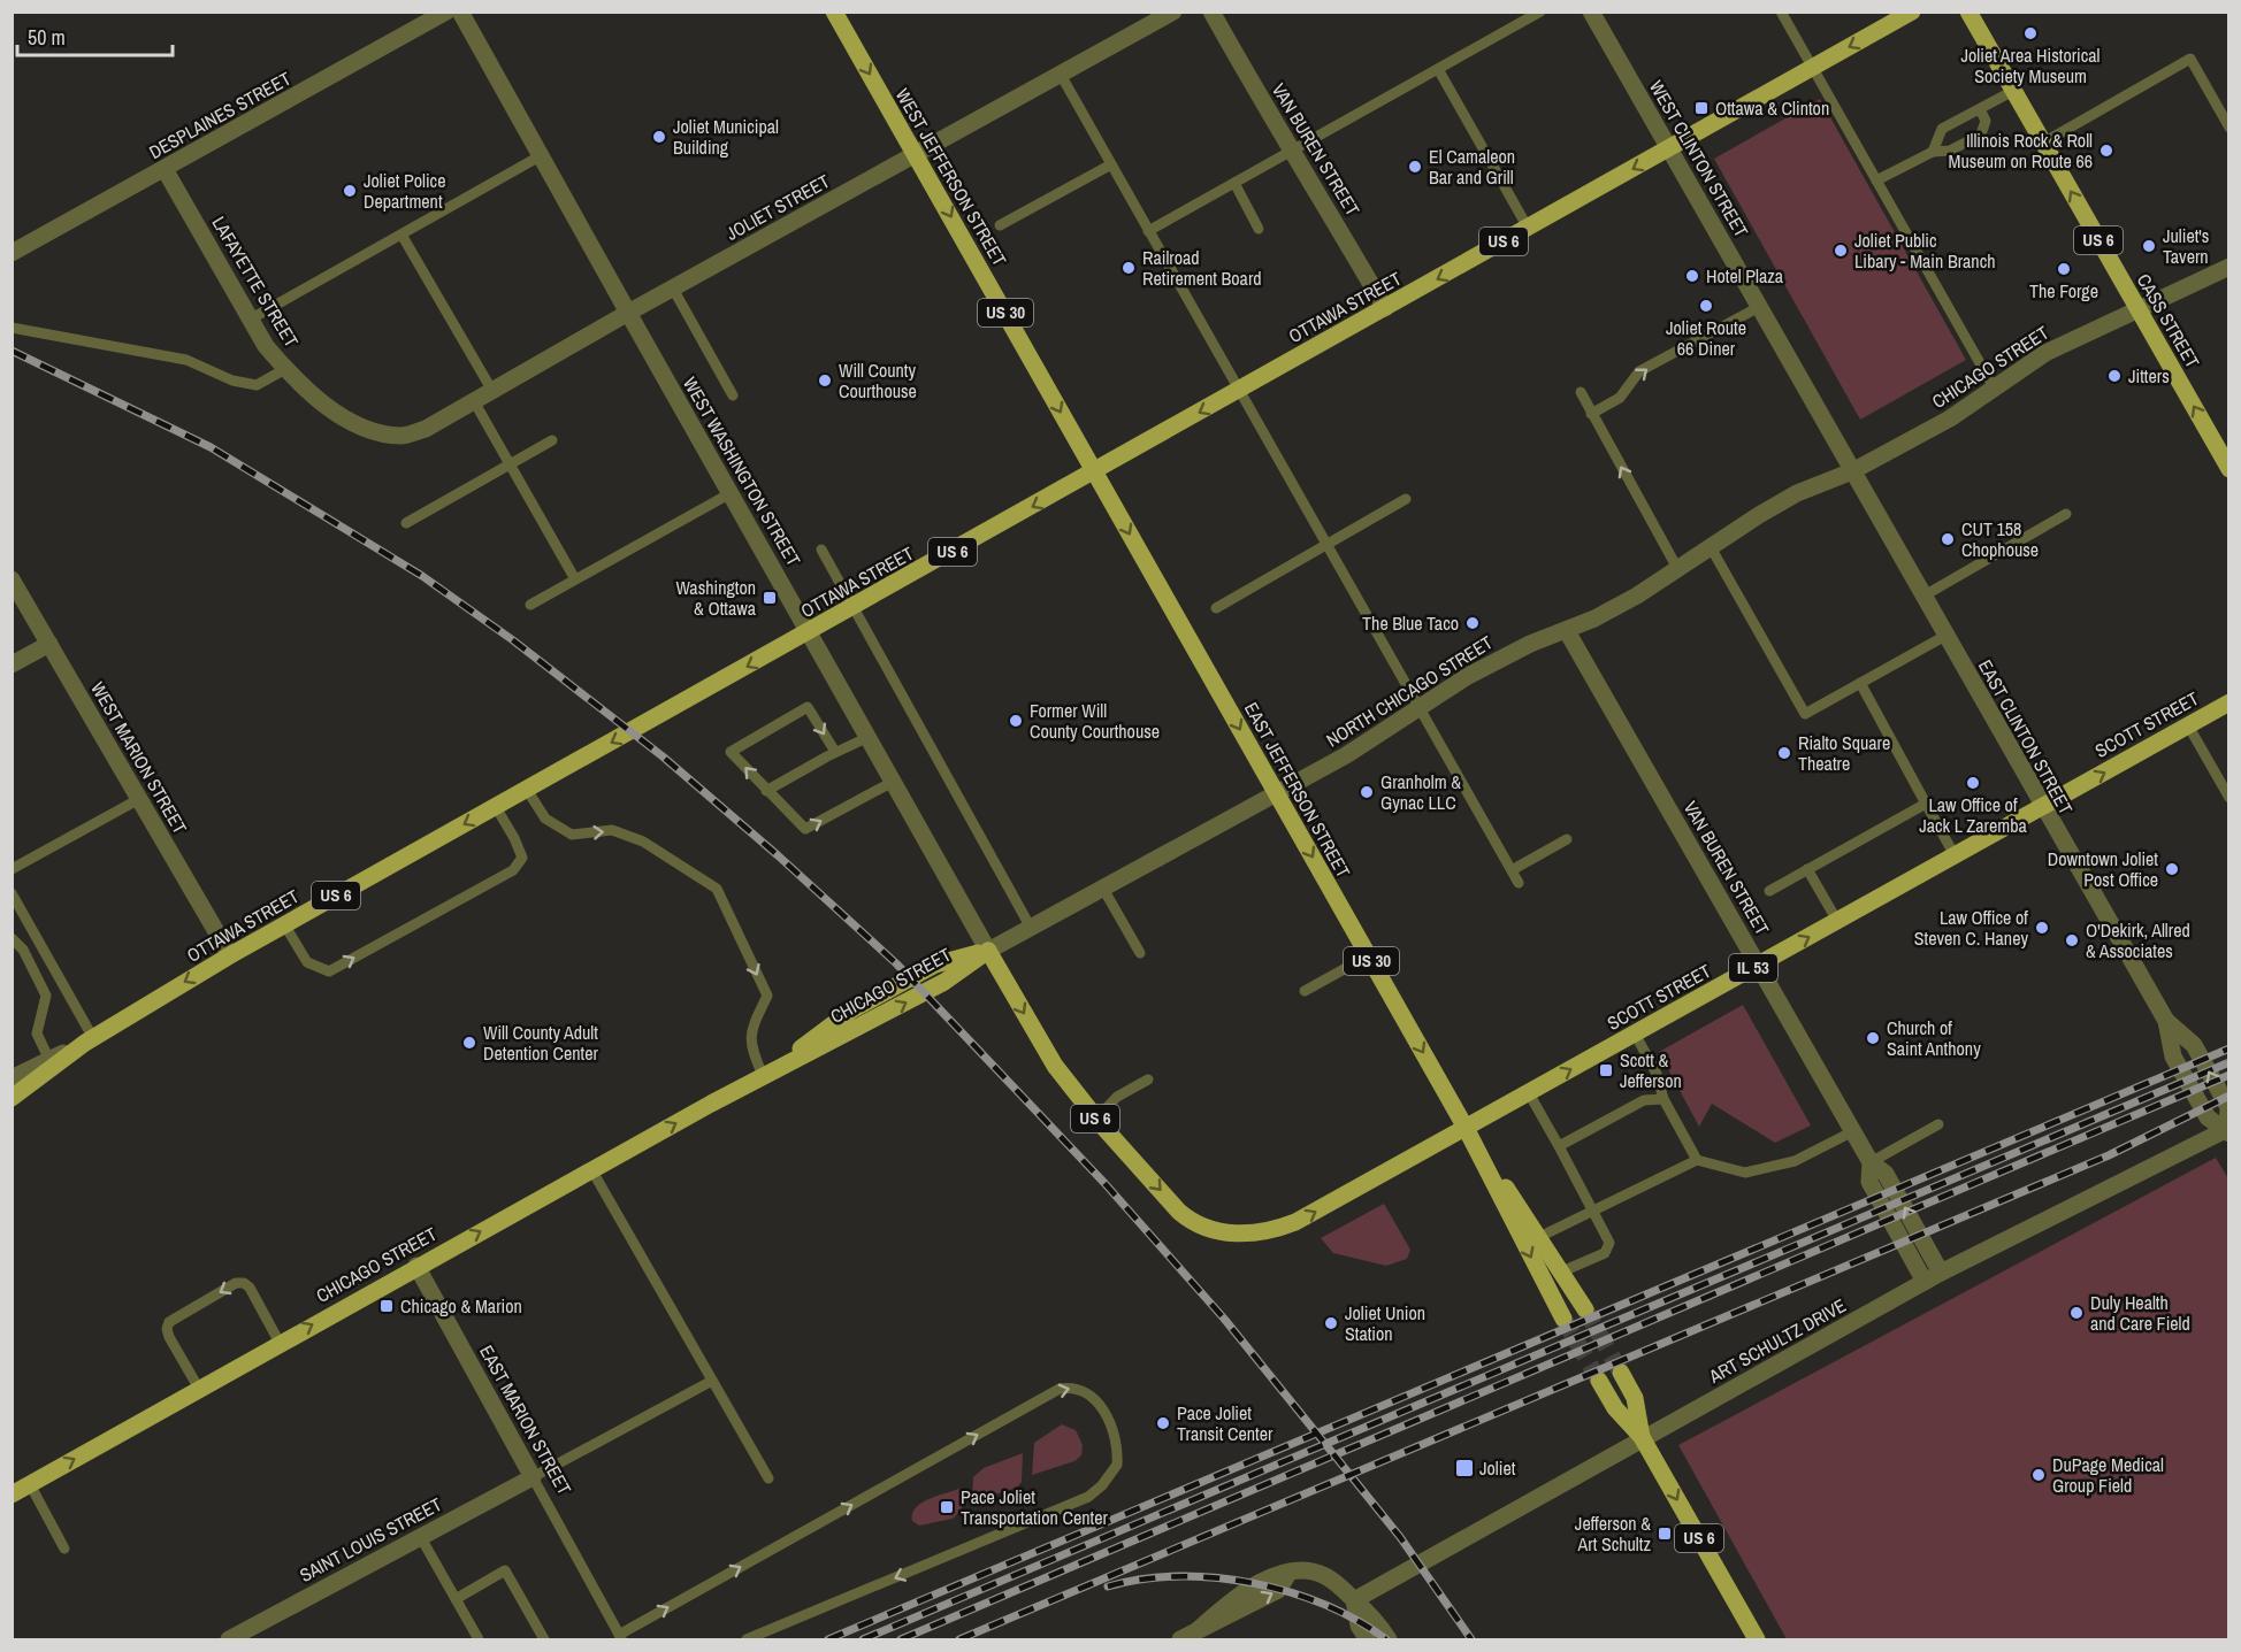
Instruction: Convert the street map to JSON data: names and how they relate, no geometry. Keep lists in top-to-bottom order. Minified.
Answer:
{"streets":{"main road":["WEST JEFFERSON STREET","US 6","OTTAWA STREET","US 30","CASS STREET","CHICAGO STREET","SCOTT STREET","EAST JEFFERSON STREET","IL 53"],"street":["DESPLAINES STREET","VAN BUREN STREET","WEST CLINTON STREET","JOLIET STREET","LAFAYETTE STREET","WEST WASHINGTON STREET","NORTH CHICAGO STREET","EAST CLINTON STREET","WEST MARION STREET","ART SCHULTZ DRIVE","EAST MARION STREET","SAINT LOUIS STREET"]},"crossings":[["DESPLAINES STREET","LAFAYETTE STREET"],["VAN BUREN STREET","OTTAWA STREET"],["VAN BUREN STREET","NORTH CHICAGO STREET"],["VAN BUREN STREET","SCOTT STREET"],["VAN BUREN STREET","ART SCHULTZ DRIVE"],["WEST CLINTON STREET","OTTAWA STREET"],["WEST CLINTON STREET","CHICAGO STREET"],["WEST CLINTON STREET","NORTH CHICAGO STREET"],["WEST CLINTON STREET","EAST CLINTON STREET"],["WEST JEFFERSON STREET","JOLIET STREET"],["WEST JEFFERSON STREET","OTTAWA STREET"],["WEST JEFFERSON STREET","EAST JEFFERSON STREET"],["JOLIET STREET","LAFAYETTE STREET"],["JOLIET STREET","WEST WASHINGTON STREET"],["US 6","CHICAGO STREET"],["US 6","WEST WASHINGTON STREET"],["US 6","NORTH CHICAGO STREET"],["US 6","SCOTT STREET"],["US 6","ART SCHULTZ DRIVE"],["OTTAWA STREET","WEST WASHINGTON STREET"],["OTTAWA STREET","WEST MARION STREET"],["OTTAWA STREET","EAST JEFFERSON STREET"],["CASS STREET","CHICAGO STREET"],["CHICAGO STREET","WEST WASHINGTON STREET"],["CHICAGO STREET","NORTH CHICAGO STREET"],["CHICAGO STREET","EAST CLINTON STREET"],["CHICAGO STREET","EAST MARION STREET"],["WEST WASHINGTON STREET","NORTH CHICAGO STREET"],["NORTH CHICAGO STREET","EAST CLINTON STREET"],["NORTH CHICAGO STREET","EAST JEFFERSON STREET"],["SCOTT STREET","EAST CLINTON STREET"],["SCOTT STREET","EAST JEFFERSON STREET"],["EAST CLINTON STREET","ART SCHULTZ DRIVE"],["EAST MARION STREET","SAINT LOUIS STREET"]],"one_way":["WEST JEFFERSON STREET","OTTAWA STREET","CASS STREET","CHICAGO STREET","SCOTT STREET","EAST JEFFERSON STREET"],"places":{"other":["Joliet Area Historical Society Museum","Joliet Municipal Building","Illinois Rock & Roll Museum on Route 66","El Camaleon Bar and Grill","Joliet Police Department","Juliet's Tavern","Joliet Public Libary - Main Branch","Railroad Retirement Board","The Forge","Hotel Plaza","Joliet Route 66 Diner","Jitters","Will County Courthouse","CUT 158 Chophouse","The Blue Taco","Former Will County Courthouse","Rialto Square Theatre","Law Office of Jack L Zaremba","Granholm & Gynac LLC","Downtown Joliet Post Office","Law Office of Steven C. Haney","O'Dekirk, Allred & Associates","Church of Saint Anthony","Will County Adult Detention Center","Duly Health and Care Field","Joliet Union Station","Pace Joliet Transit Center","DuPage Medical Group Field"],"transit":["Ottawa & Clinton","Washington & Ottawa","Scott & Jefferson","Chicago & Marion","Joliet","Pace Joliet Transportation Center","Jefferson & Art Schultz"]},"scale_bar":"50 m"}
